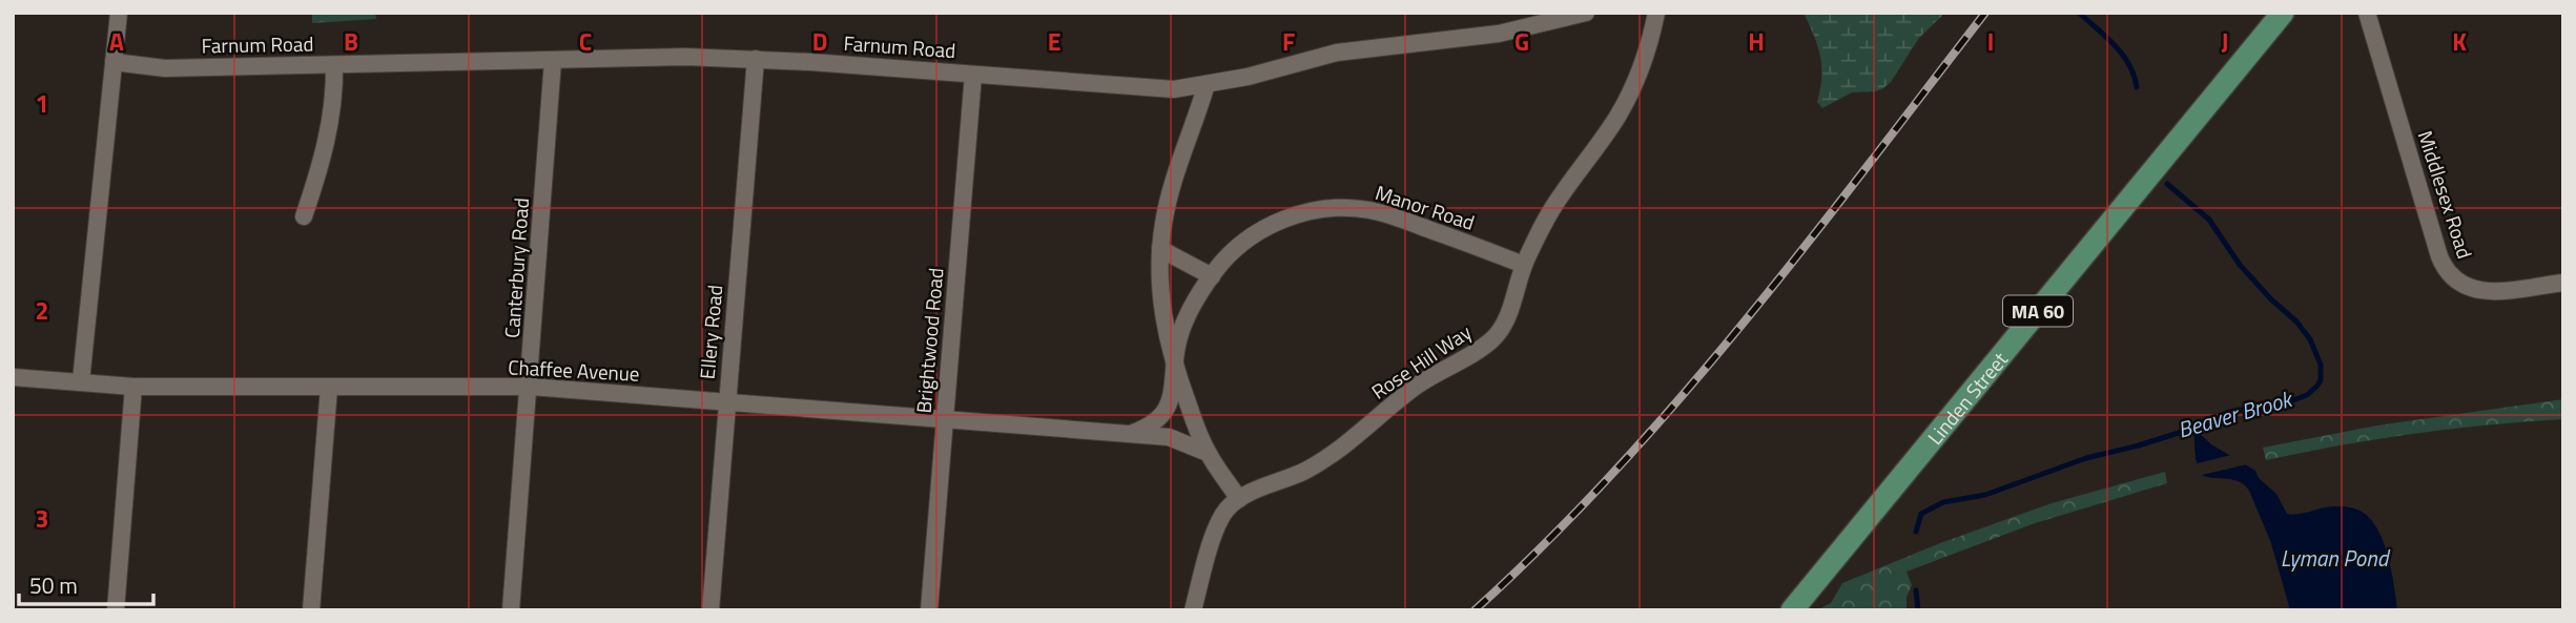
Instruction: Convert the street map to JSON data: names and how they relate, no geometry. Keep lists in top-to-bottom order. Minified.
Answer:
{"streets":{"main road":["MA 60","Linden Street"],"street":["Farnum Road","Middlesex Road","Manor Road","Canterbury Road","Ellery Road","Brightwood Road","Rose Hill Way","Chaffee Avenue"]},"crossings":[["Farnum Road","Canterbury Road"],["Farnum Road","Ellery Road"],["Farnum Road","Brightwood Road"],["Manor Road","Rose Hill Way"],["Canterbury Road","Chaffee Avenue"],["Ellery Road","Chaffee Avenue"],["Brightwood Road","Chaffee Avenue"]],"water":["Beaver Brook","Lyman Pond"],"scale_bar":"50 m","grid":{"columns":["A","B","C","D","E","F","G","H","I","J","K"],"rows":["1","2","3"]}}
